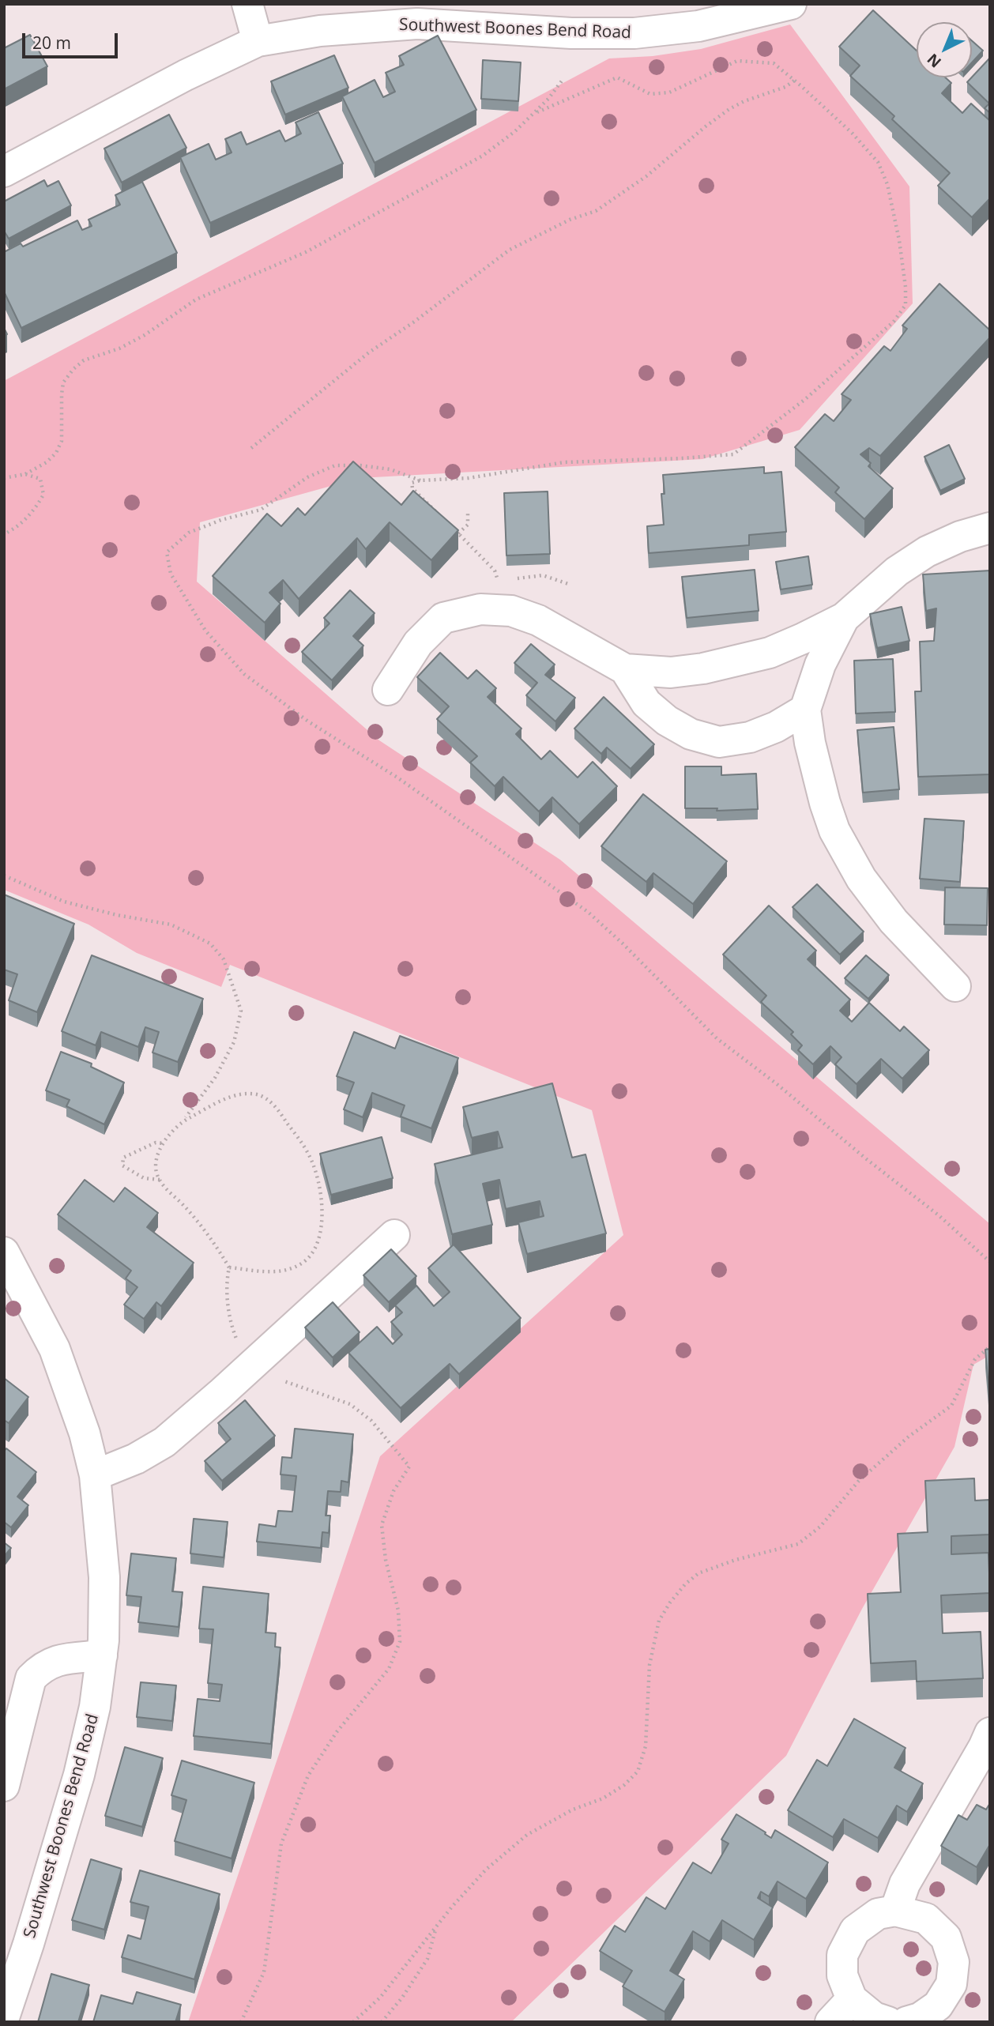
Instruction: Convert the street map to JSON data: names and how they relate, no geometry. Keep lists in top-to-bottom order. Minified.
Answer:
{"streets":{"street":["Southwest Boones Bend Road"]},"scale_bar":"20 m","north":"bottom left"}
